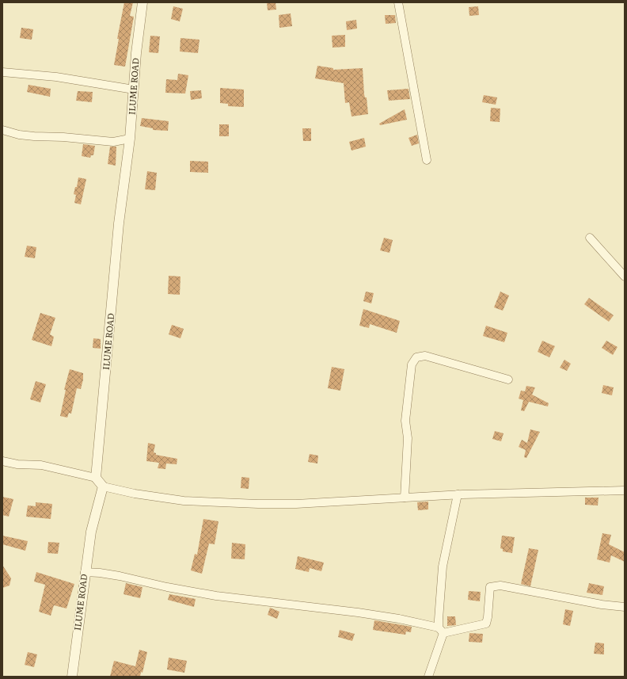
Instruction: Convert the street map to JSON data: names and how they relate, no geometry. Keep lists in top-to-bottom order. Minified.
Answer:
{"streets":{"street":["ILUME ROAD"]}}
